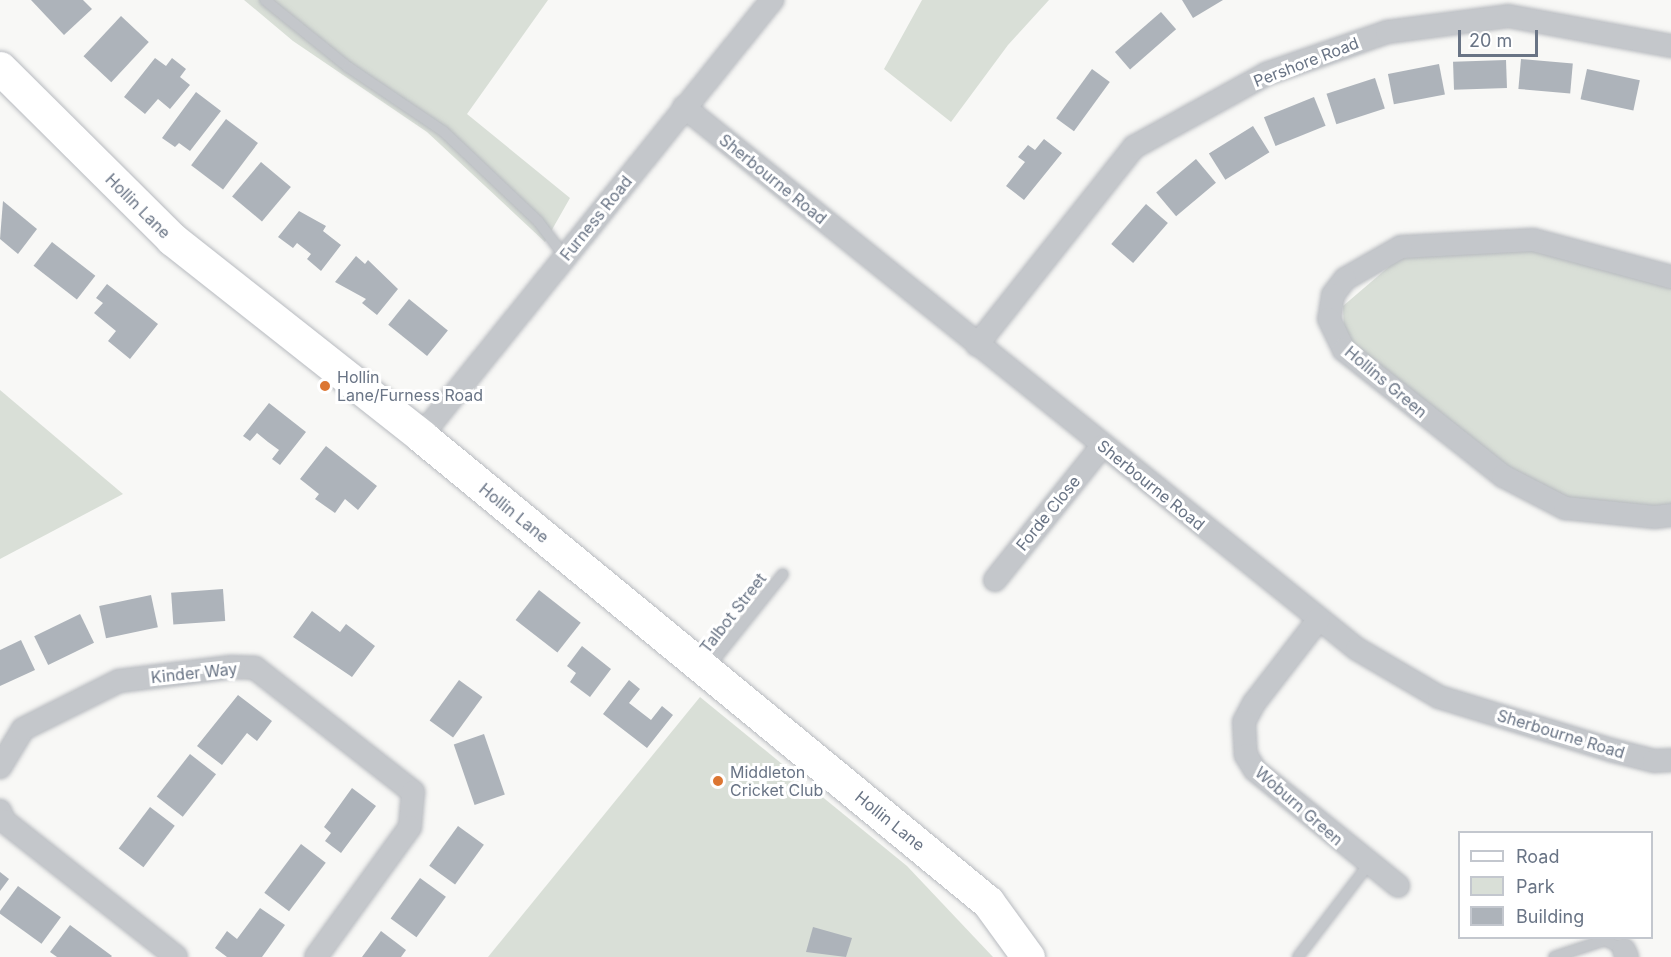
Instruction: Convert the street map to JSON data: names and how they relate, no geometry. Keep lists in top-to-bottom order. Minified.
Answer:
{"streets":{"main road":["Hollin Lane"],"street":["Pershore Road","Sherbourne Road","Furness Road","Hollins Green","Forde Close","Kinder Way","Woburn Green"],"lane":["Talbot Street"]},"crossings":[["Pershore Road","Sherbourne Road"],["Sherbourne Road","Furness Road"],["Sherbourne Road","Forde Close"],["Sherbourne Road","Woburn Green"],["Hollin Lane","Furness Road"],["Hollin Lane","Talbot Street"]],"places":["Hollin Lane/Furness Road","Middleton Cricket Club"],"legend":["Road","Park","Building"],"scale_bar":"20 m"}
